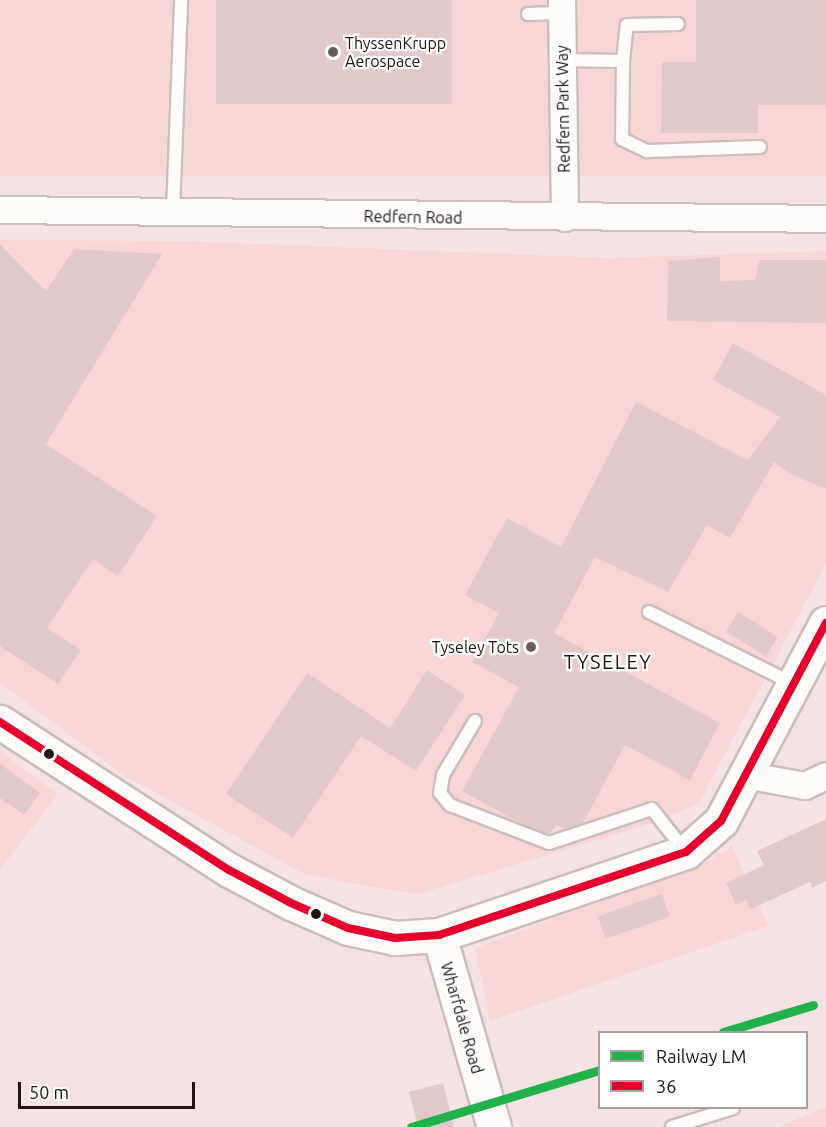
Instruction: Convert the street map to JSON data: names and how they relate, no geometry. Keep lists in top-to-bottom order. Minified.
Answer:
{"streets":{"main road":["Wharfdale Road"],"street":["Redfern Park Way","Redfern Road"]},"crossings":[["Redfern Park Way","Redfern Road"]],"districts":["TYSELEY"],"places":["ThyssenKrupp Aerospace","Tyseley Tots"],"lines":["transit line 36","rail line LM"],"legend":["Railway LM","36"],"scale_bar":"50 m"}
